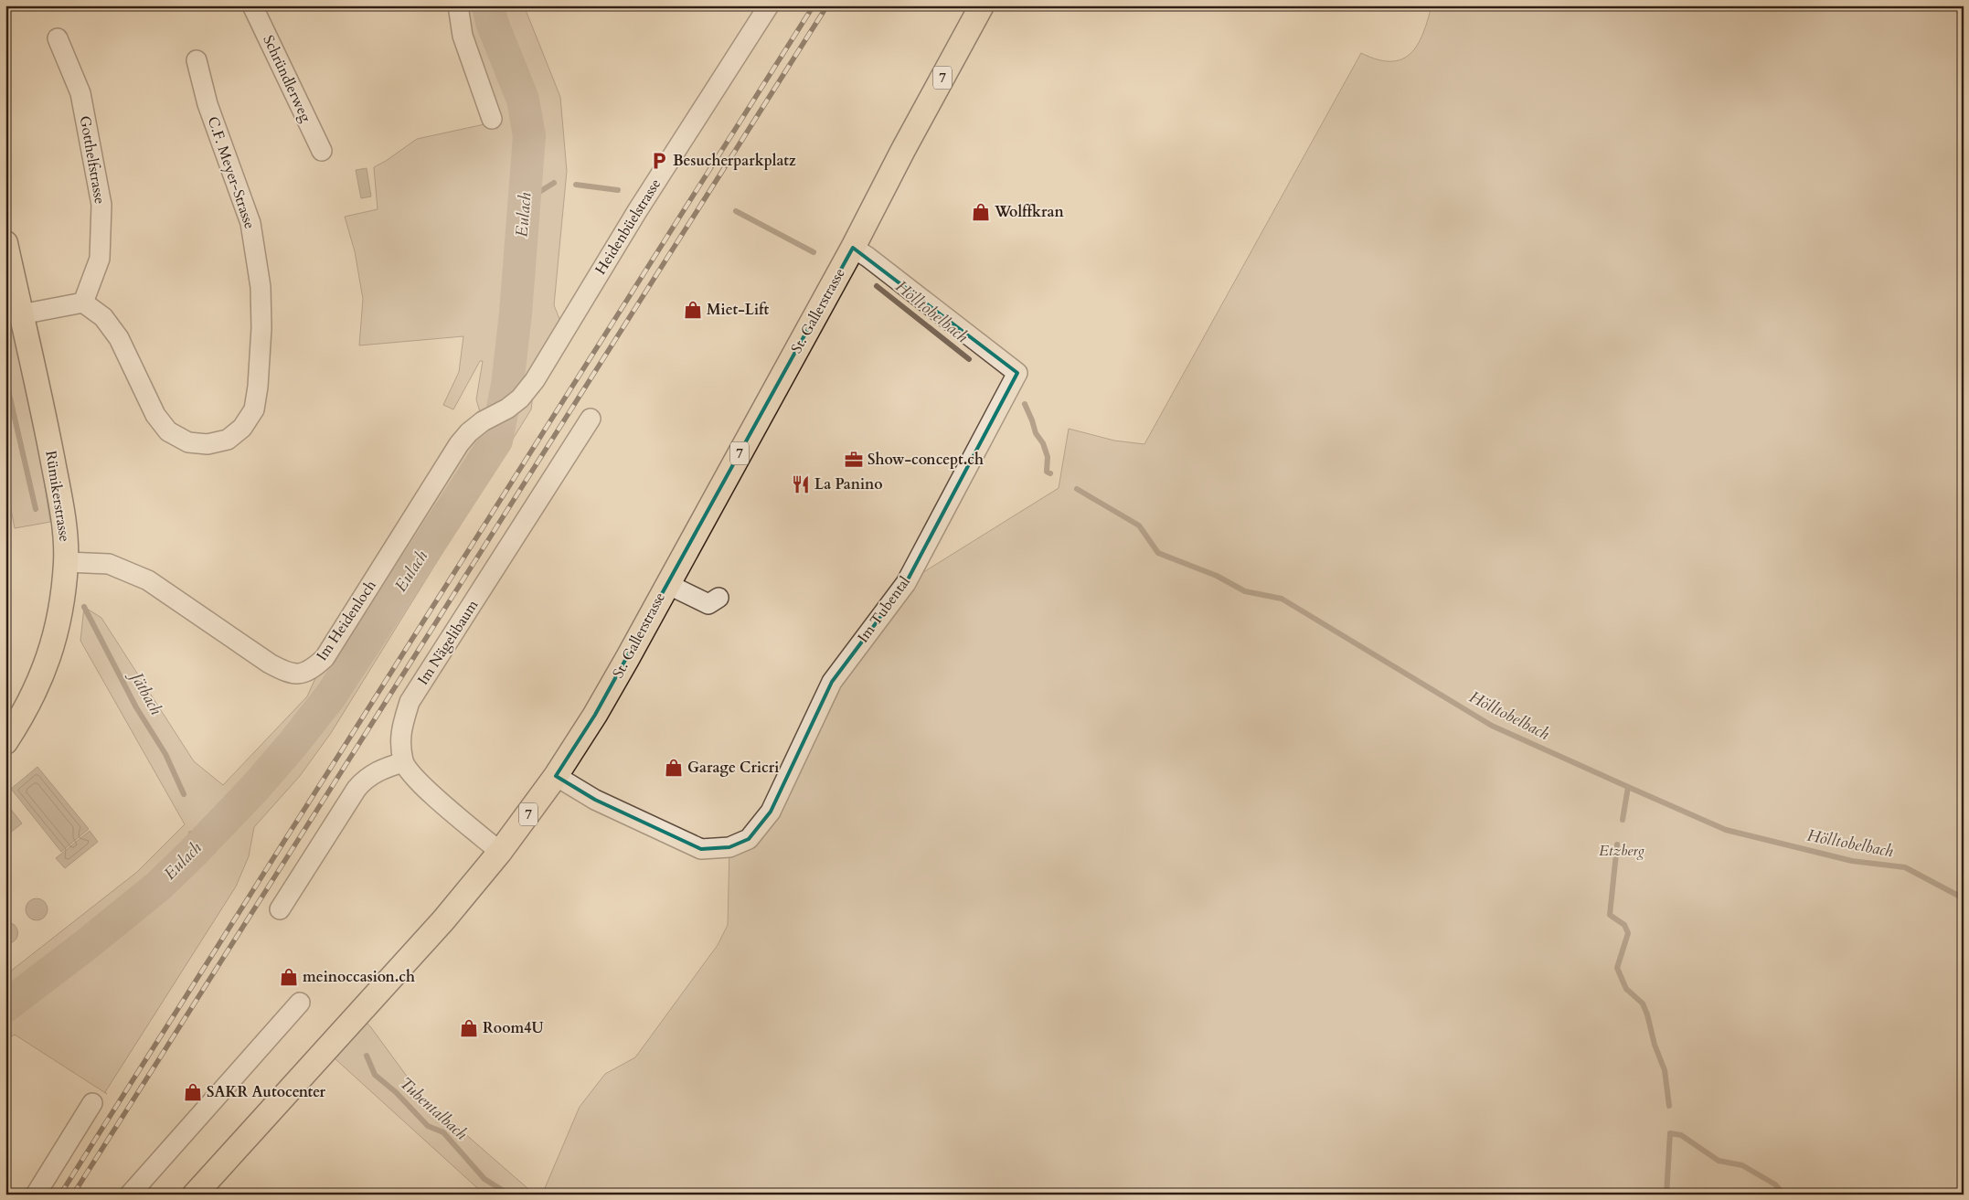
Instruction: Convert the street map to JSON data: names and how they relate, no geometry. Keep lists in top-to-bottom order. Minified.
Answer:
{"streets":{"main road":["7","St. Gallerstrasse","Rümikerstrasse"],"street":["Schründlerweg","Gotthelfstrasse","C.F. Meyer-Strasse","Heidenbüelstrasse","Im Tubental","Im Heidenloch","Im Nägelibaum"]},"crossings":[["Gotthelfstrasse","C.F. Meyer-Strasse"],["Heidenbüelstrasse","Im Heidenloch"],["St. Gallerstrasse","Im Tubental"],["St. Gallerstrasse","Im Nägelibaum"],["Rümikerstrasse","Im Heidenloch"]],"water":["Eulach","Hölltobelbach","Jätbach","Tubentalbach"],"parks":["Etzberg"],"places":{"parking":["Besucherparkplatz"],"shop":["Wolffkran","Miet-Lift","Garage Cricri","meinoccasion.ch","Room4U","SAKR Autocenter"],"office":["Show-concept.ch"],"restaurant":["La Panino"]}}
